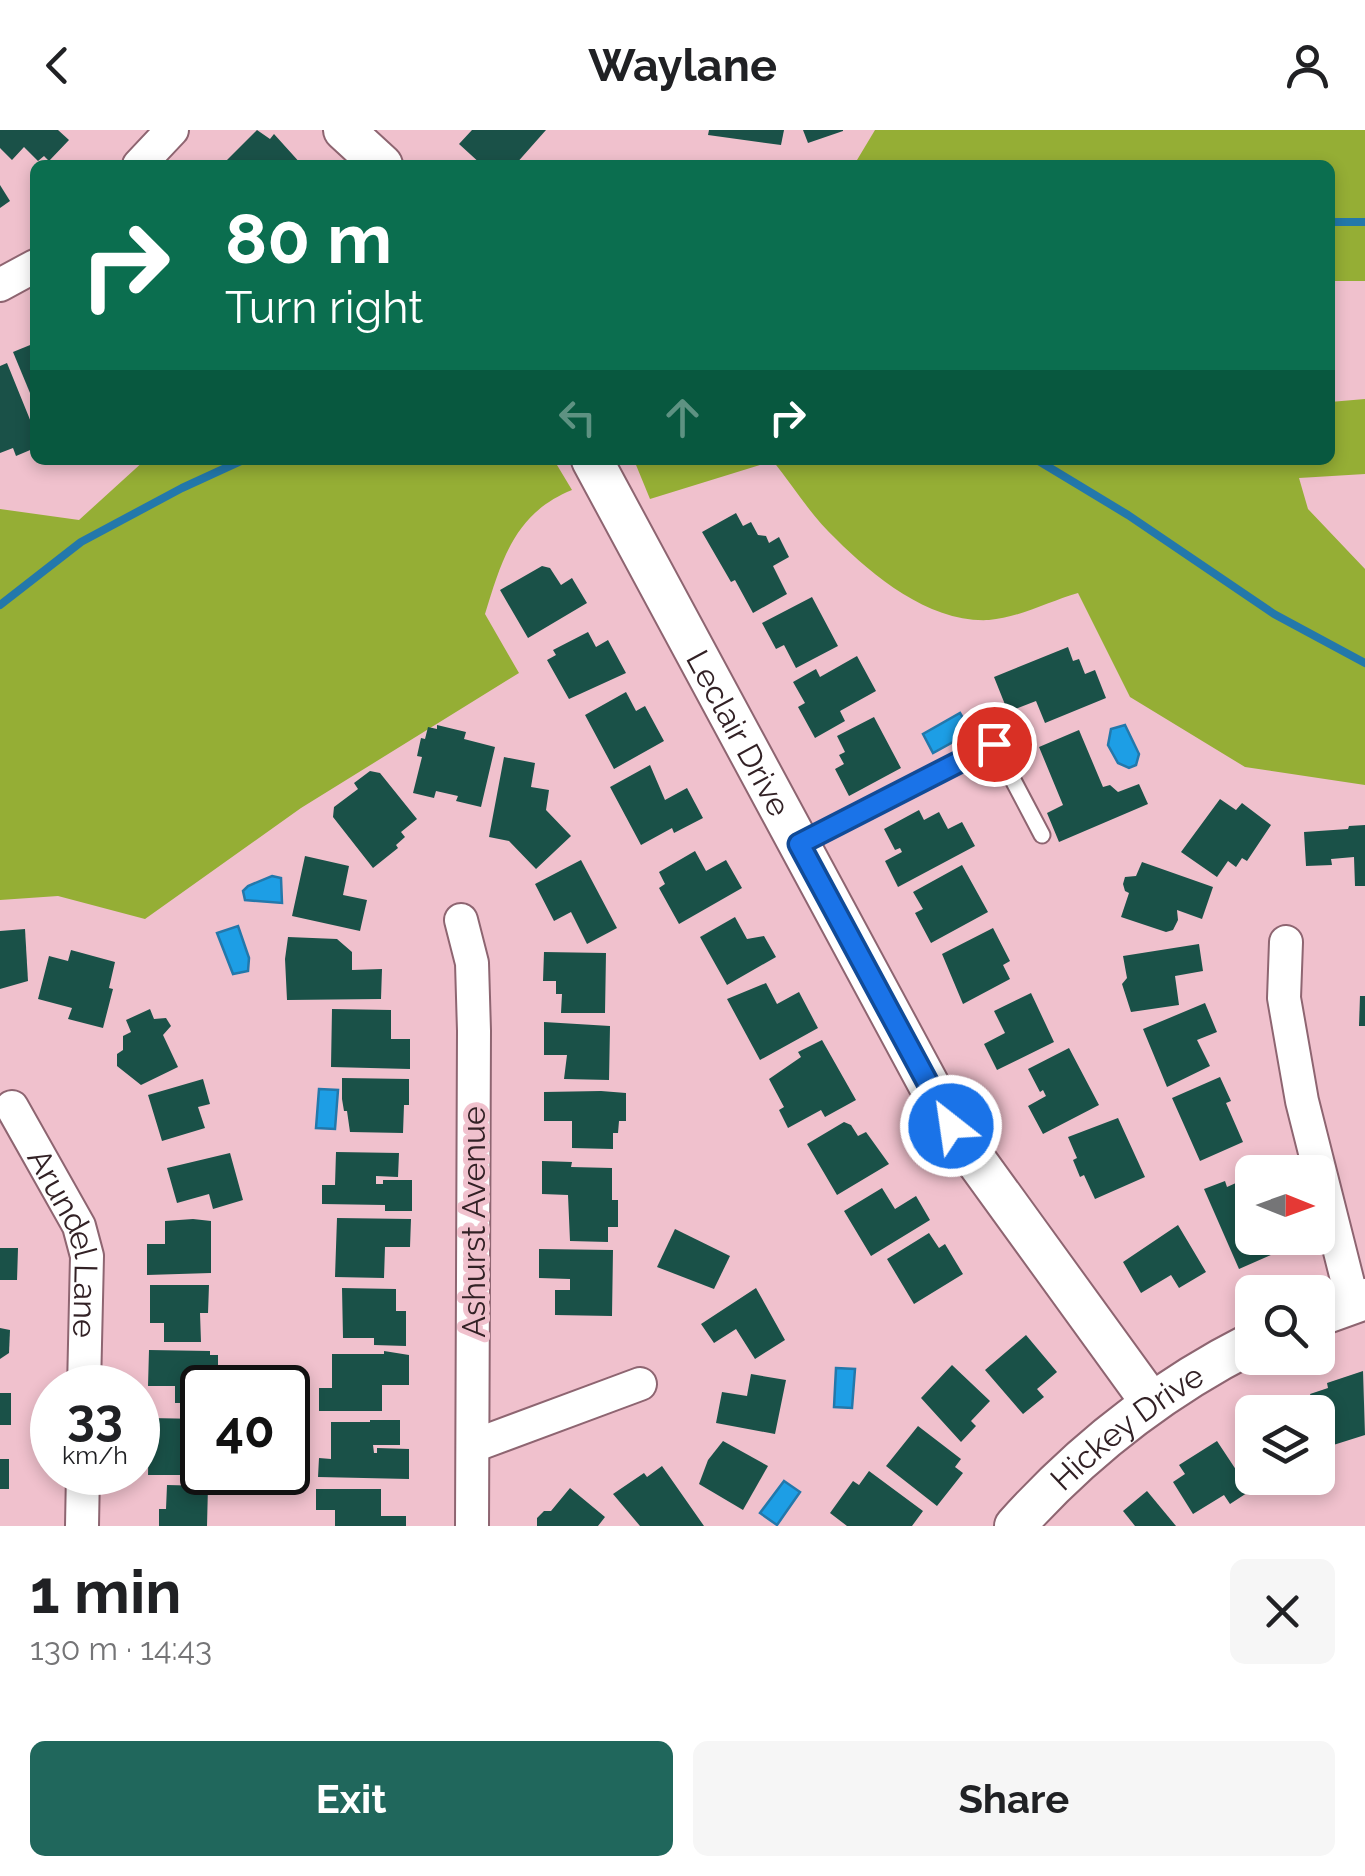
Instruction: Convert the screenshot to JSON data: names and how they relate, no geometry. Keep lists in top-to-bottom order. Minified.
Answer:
{"streets":{"street":["Leclair Drive","Ashurst Avenue","Arundel Lane","Hickey Drive"]},"crossings":[["Leclair Drive","Hickey Drive"]],"north":"right","page":{"header":"Waylane","turn":["80 m","Turn right"],"speed":"33 km/h","limit":"40","heading":["1 min","130 m · 14:43"],"buttons":["Exit","Share"]}}
